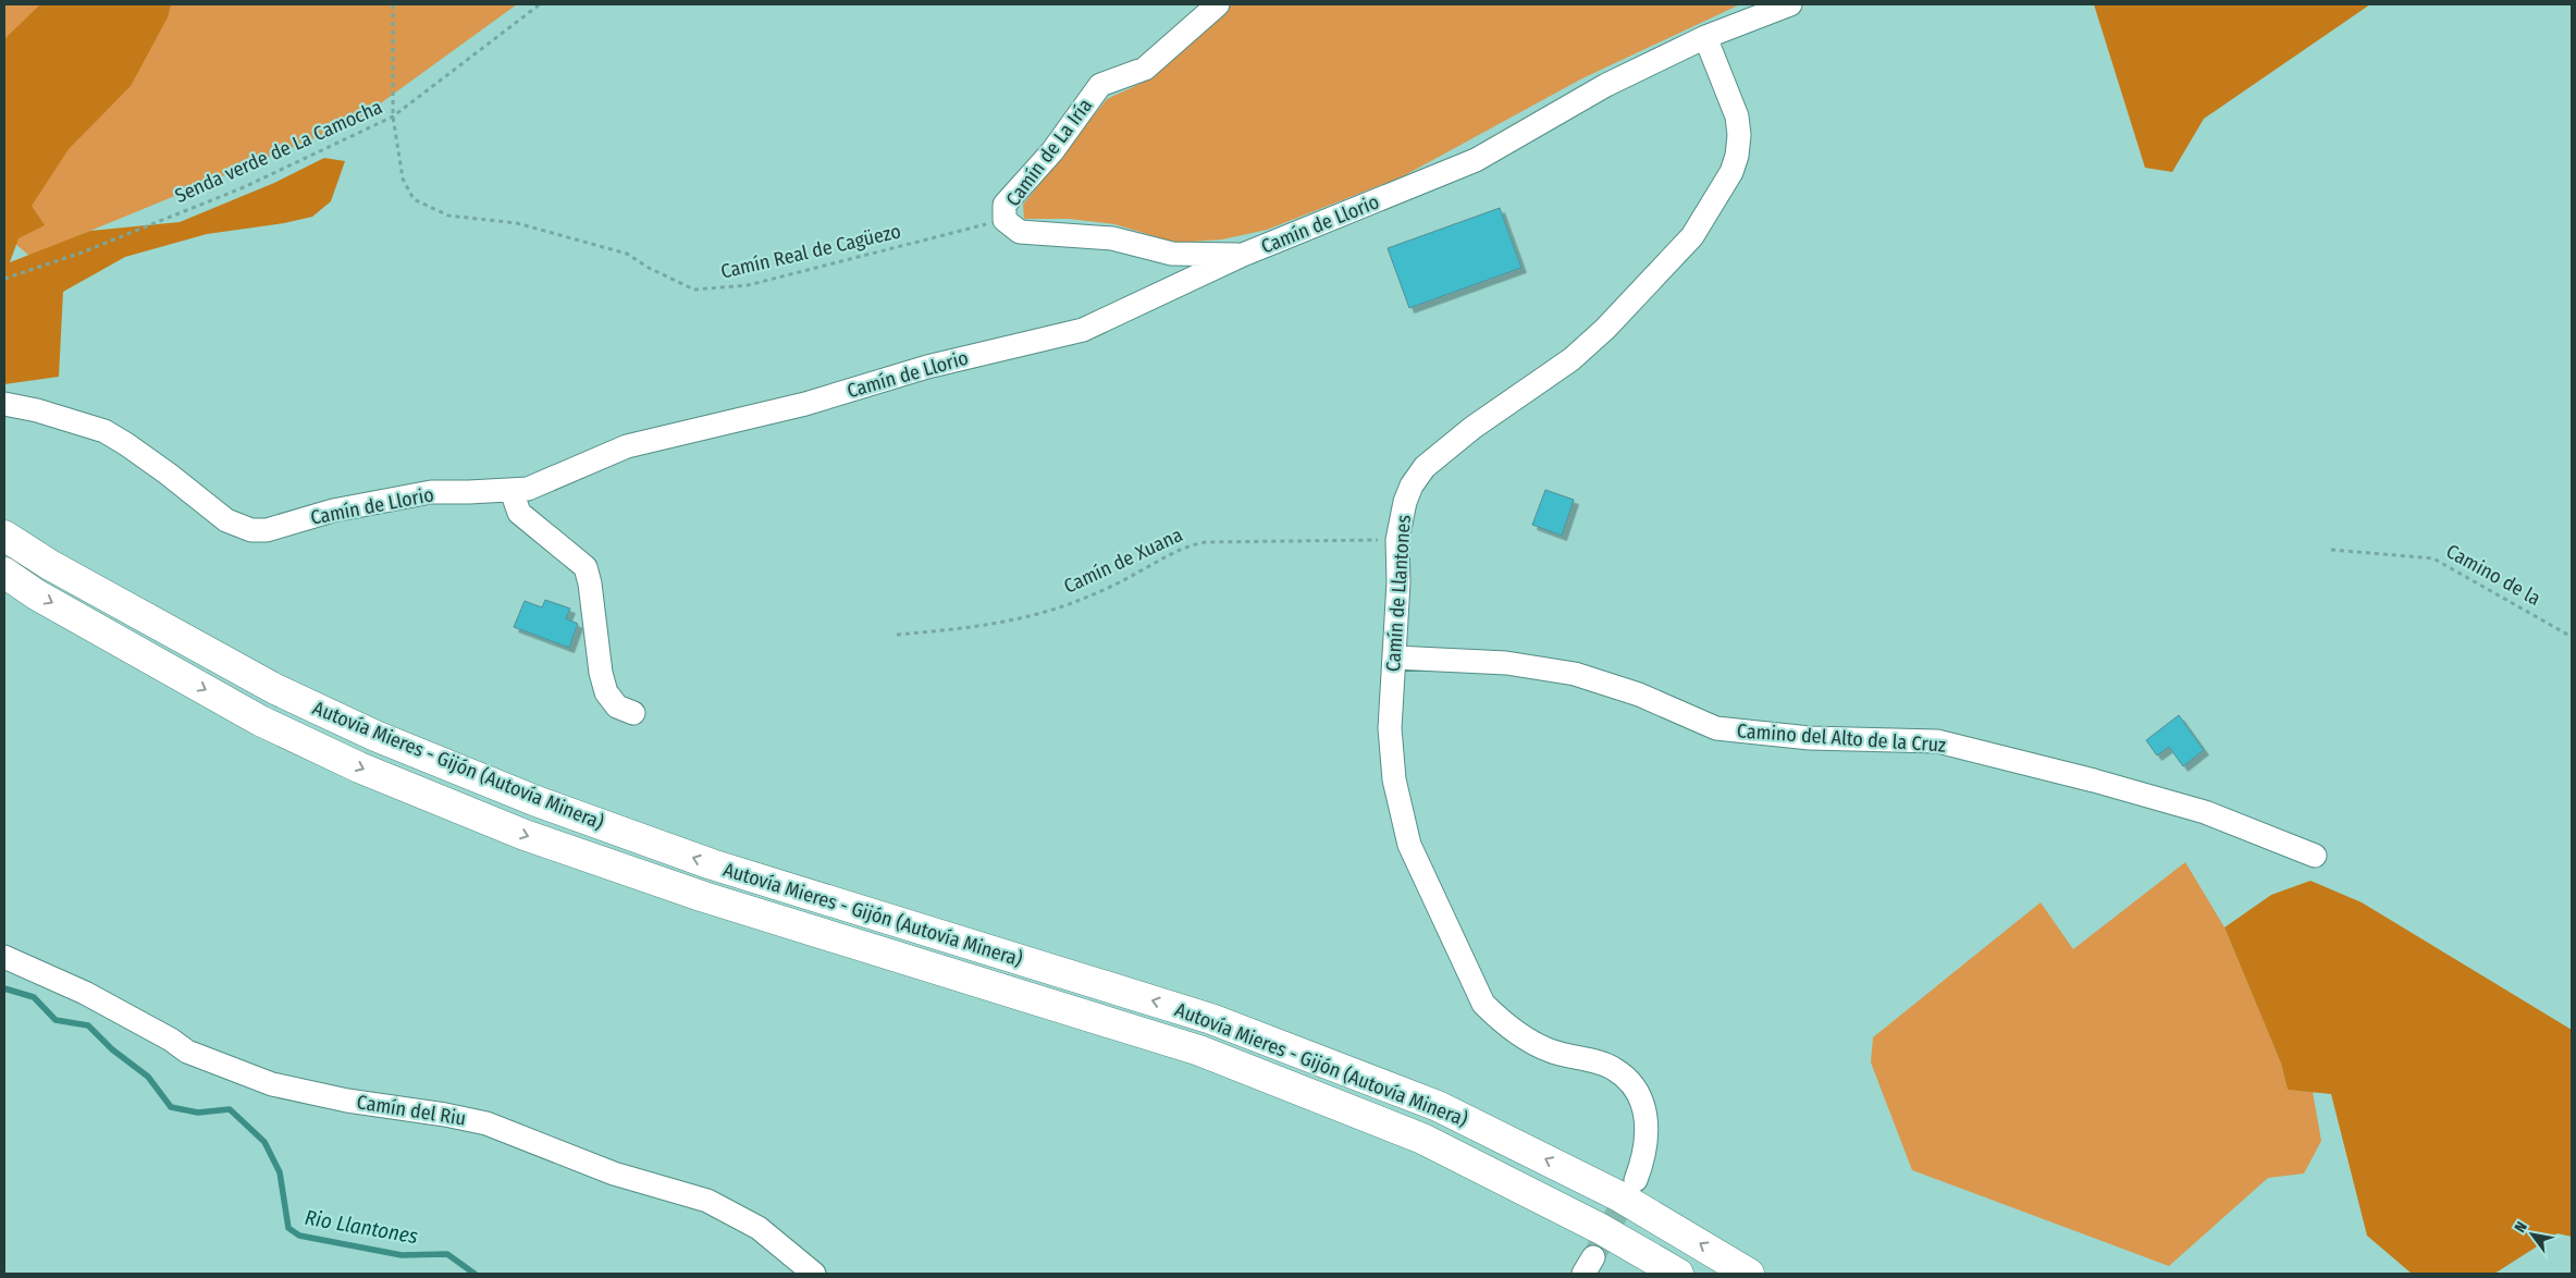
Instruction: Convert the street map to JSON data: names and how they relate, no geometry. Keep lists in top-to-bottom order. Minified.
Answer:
{"streets":{"highway":["Autovía Mieres - Gijón (Autovía Minera)"],"street":["Camín de La Iría","Camín de Llorio","Camín de Llantones","Camino del Alto de la Cruz","Camín del Riu"],"path":["Senda verde de La Camocha","Camín Real de Cagüezo","Camín de Xuana","Camino de la"]},"crossings":[["Senda verde de La Camocha","Camín Real de Cagüezo"],["Camín de La Iría","Camín de Llorio"],["Camín de La Iría","Camín Real de Cagüezo"],["Camín de Llorio","Camín de Llantones"],["Camín de Xuana","Camín de Llantones"],["Camín de Llantones","Camino del Alto de la Cruz"]],"water":["Rio Llantones"],"north":"top left"}
